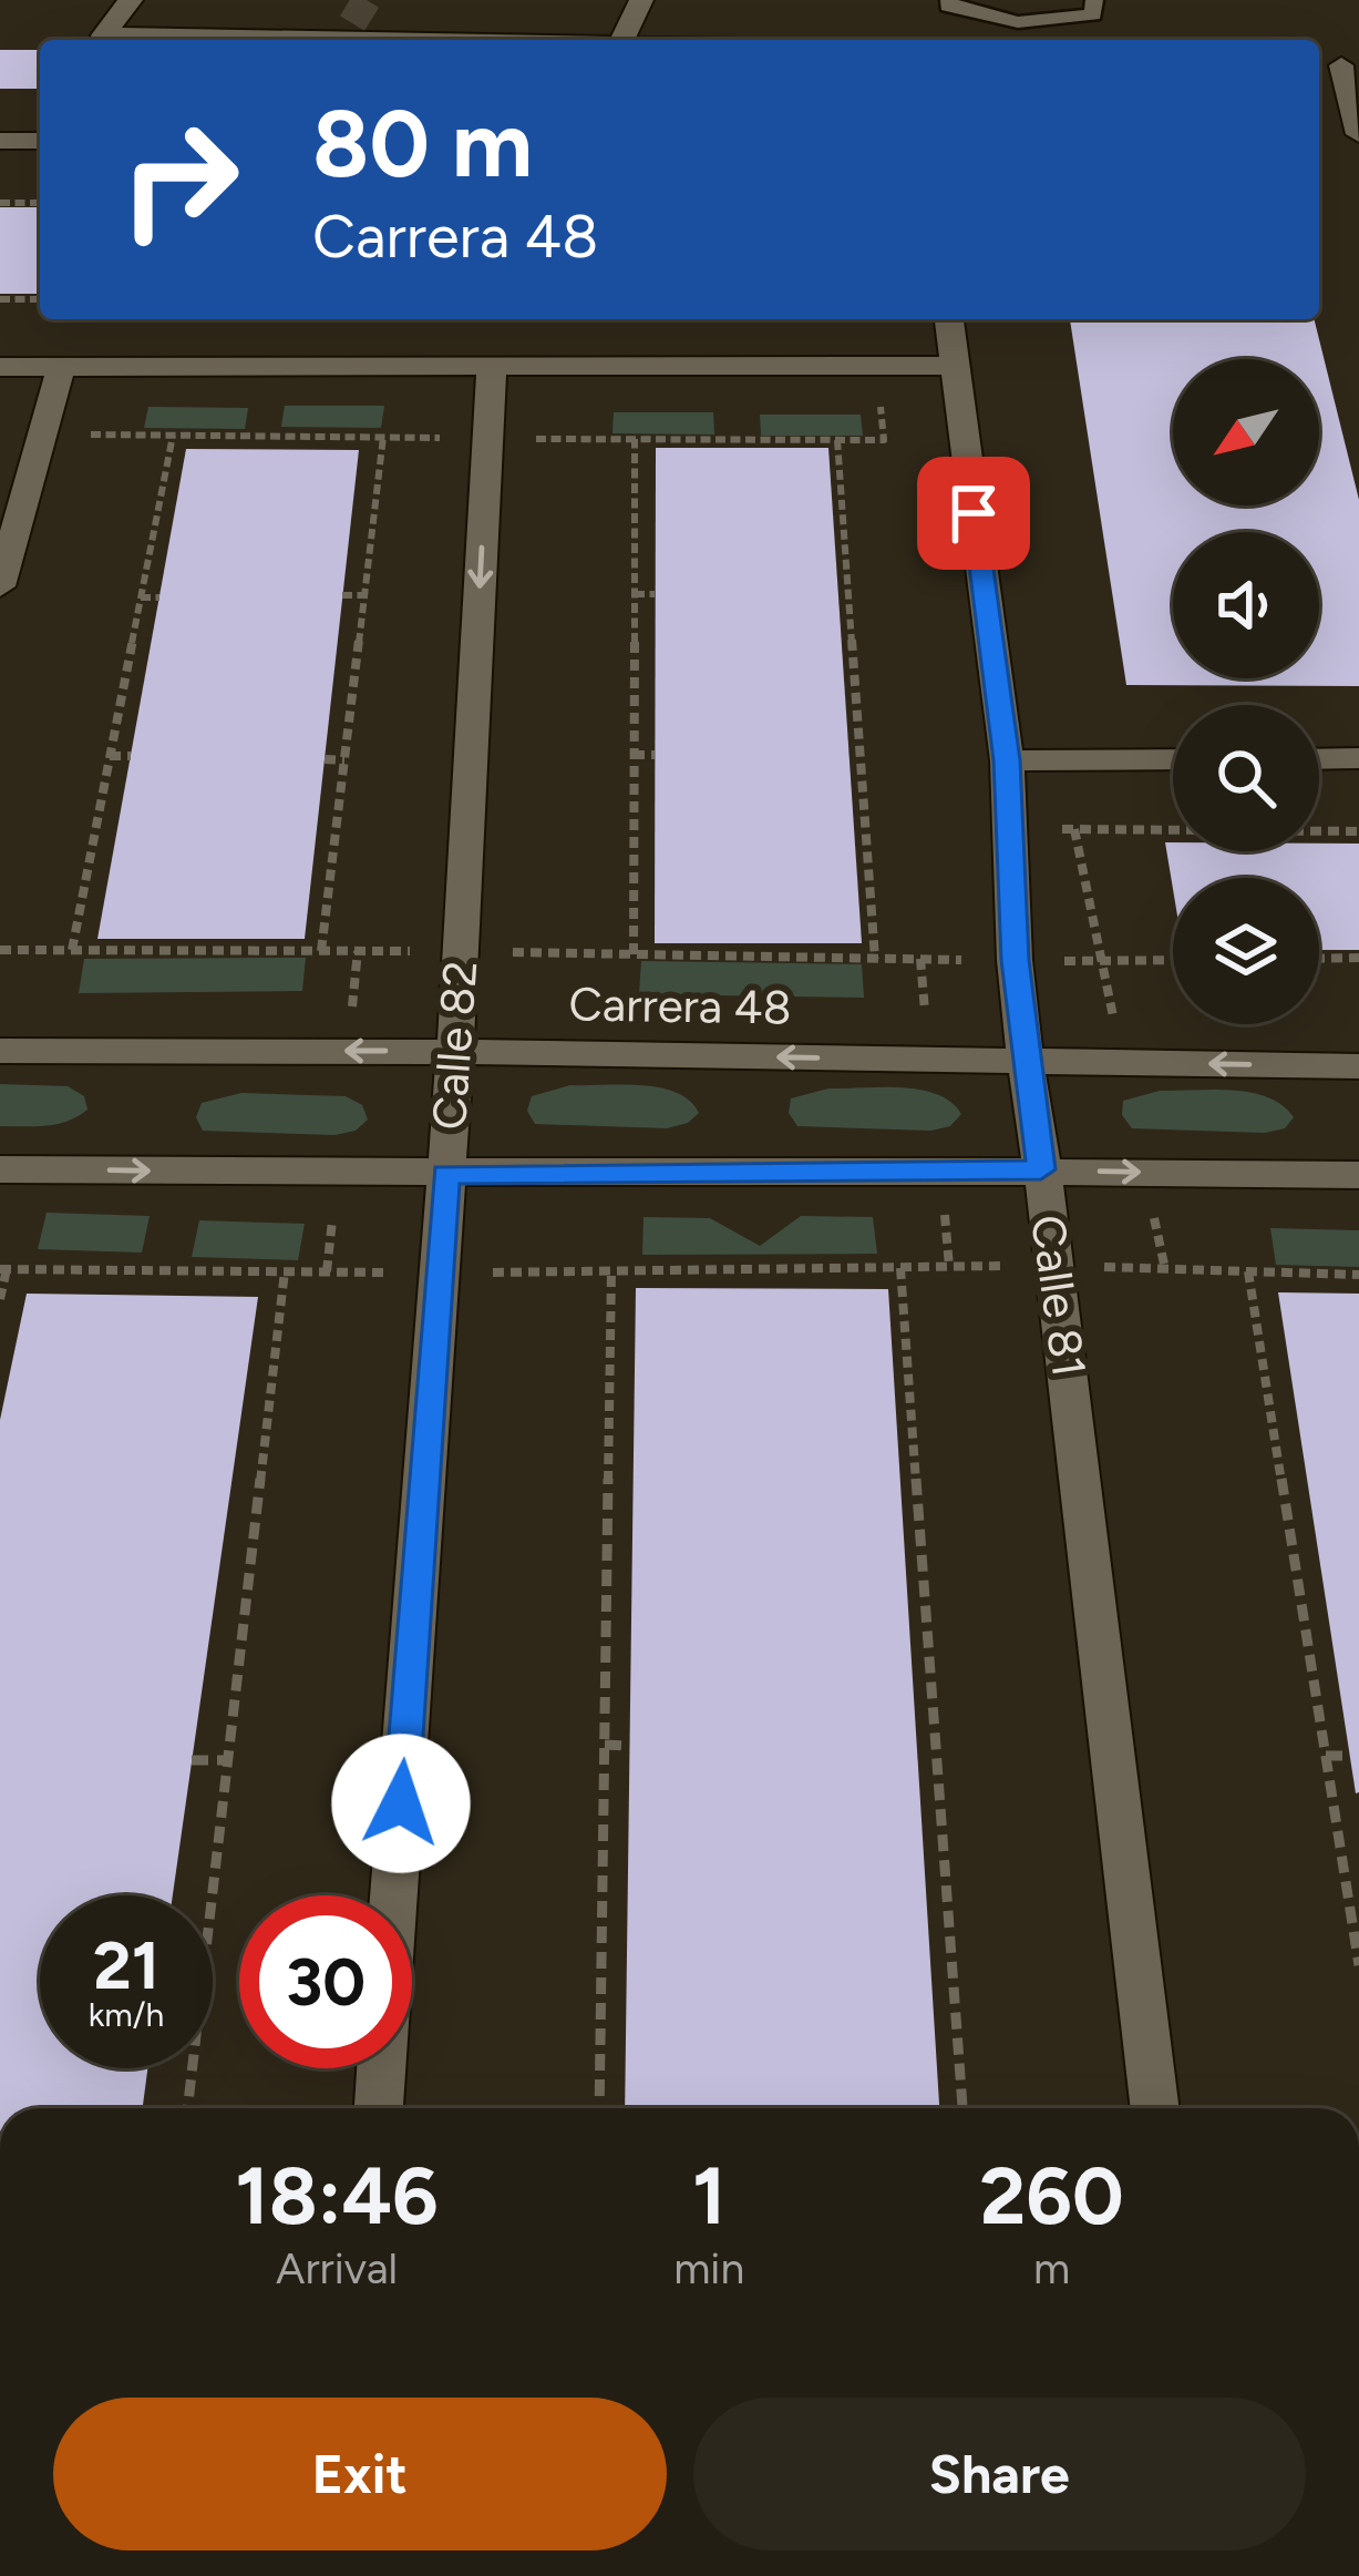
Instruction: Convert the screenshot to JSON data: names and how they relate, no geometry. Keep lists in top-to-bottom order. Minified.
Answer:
{"streets":{"street":["Carrera 48","Calle 82","Calle 81"]},"crossings":[["Carrera 48","Calle 82"],["Carrera 48","Calle 81"]],"north":"bottom left","page":{"turn":["80 m","Carrera 48"],"speed":"21 km/h","limit":"30","eta":["18:46","Arrival","1","min","260","m"],"buttons":["Exit","Share"]}}
